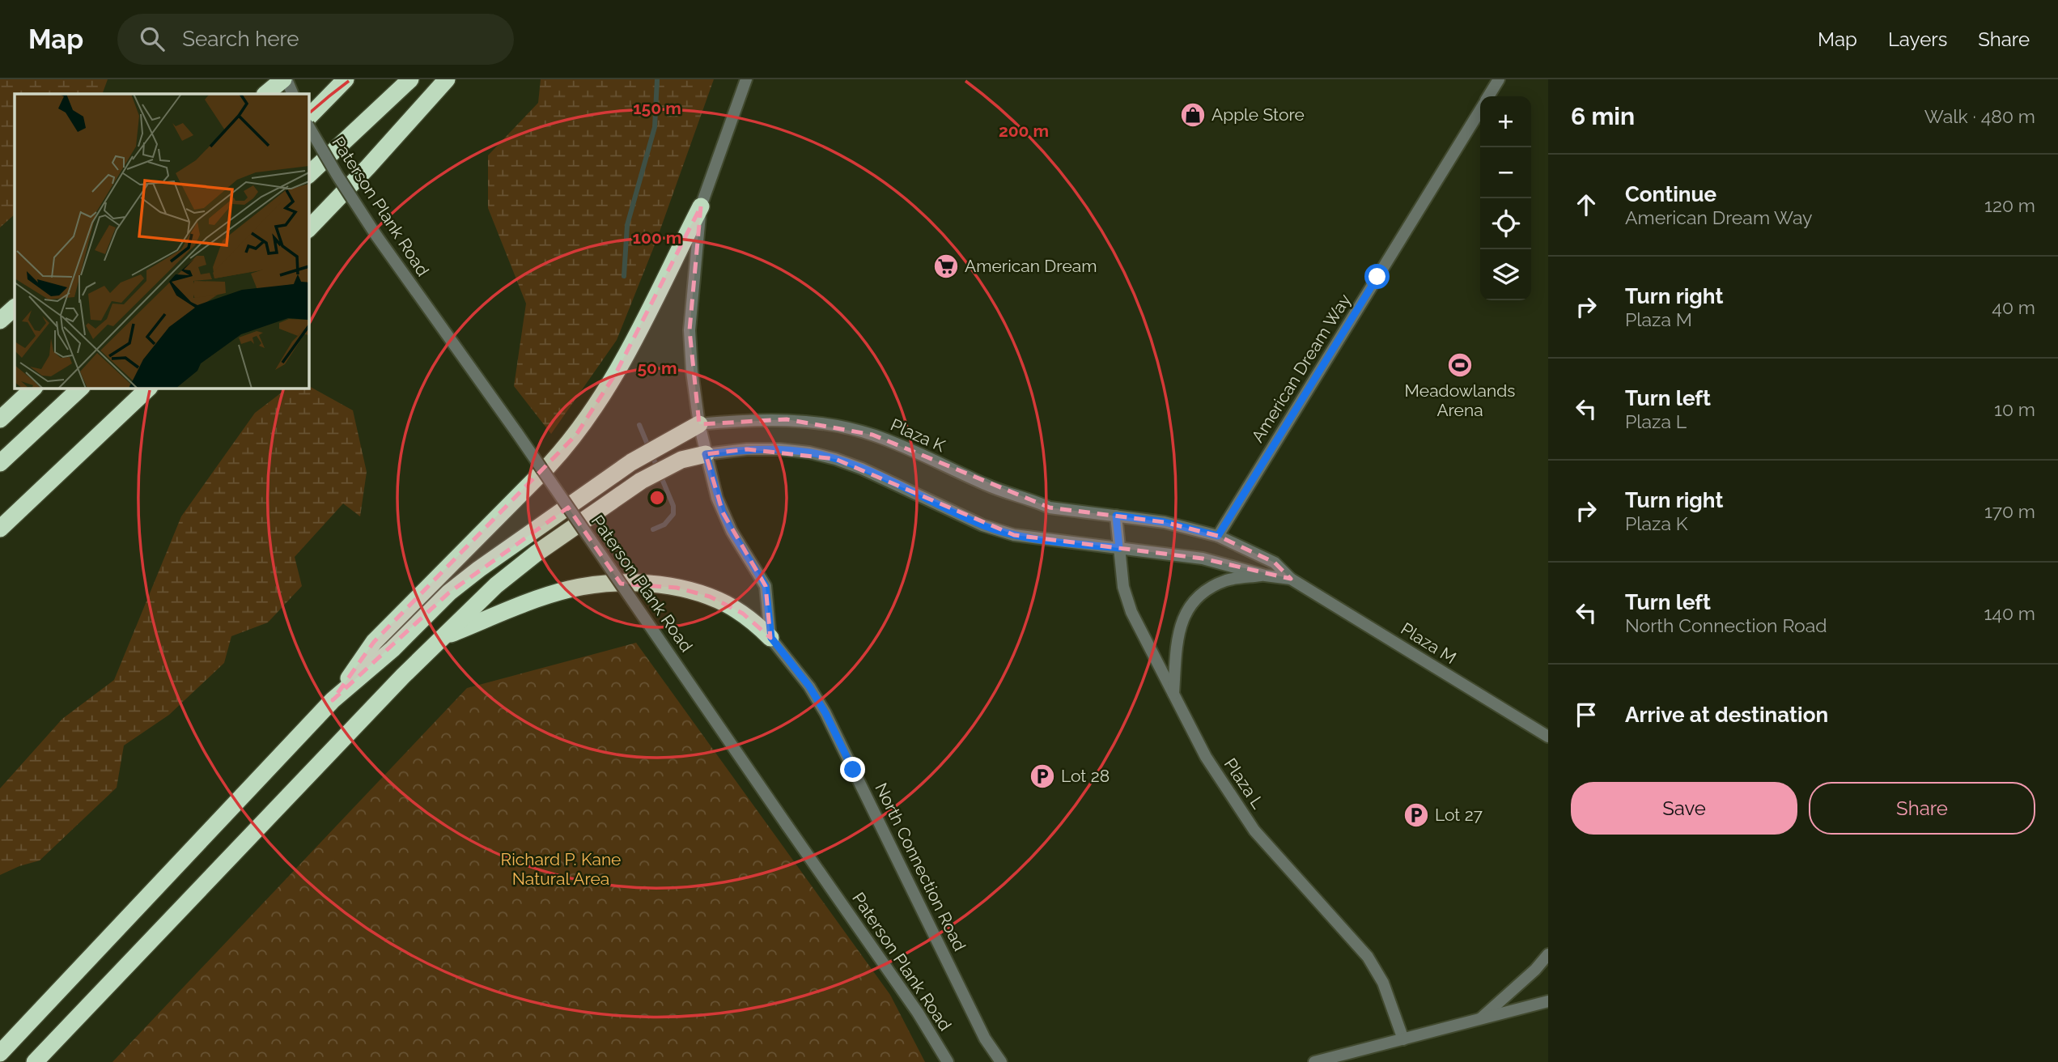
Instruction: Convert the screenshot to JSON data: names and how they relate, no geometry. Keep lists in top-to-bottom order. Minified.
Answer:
{"streets":{"street":["Paterson Plank Road","American Dream Way","Plaza K","Plaza M","Plaza L","North Connection Road"]},"crossings":[["American Dream Way","Plaza M"],["Plaza K","Plaza M"],["Plaza K","Plaza L"],["Plaza M","Plaza L"]],"parks":["Richard P. Kane Natural Area"],"places":{"shop":["Apple Store"],"supermarket":["American Dream"],"sports":["Meadowlands Arena"],"parking":["Lot 28","Lot 27"]},"page":{"header":"Map","search":"Search here","nav":["Map","Layers","Share"],"heading":["6 min","Walk · 480 m"],"map_buttons":["+","−"],"list":[["Continue","American Dream Way","120 m"],["Turn right","Plaza M","40 m"],["Turn left","Plaza L","10 m"],["Turn right","Plaza K","170 m"],["Turn left","North Connection Road","140 m"],"Arrive at destination"],"buttons":["Save","Share"]},"rings":["150 m","200 m","100 m","50 m"]}
